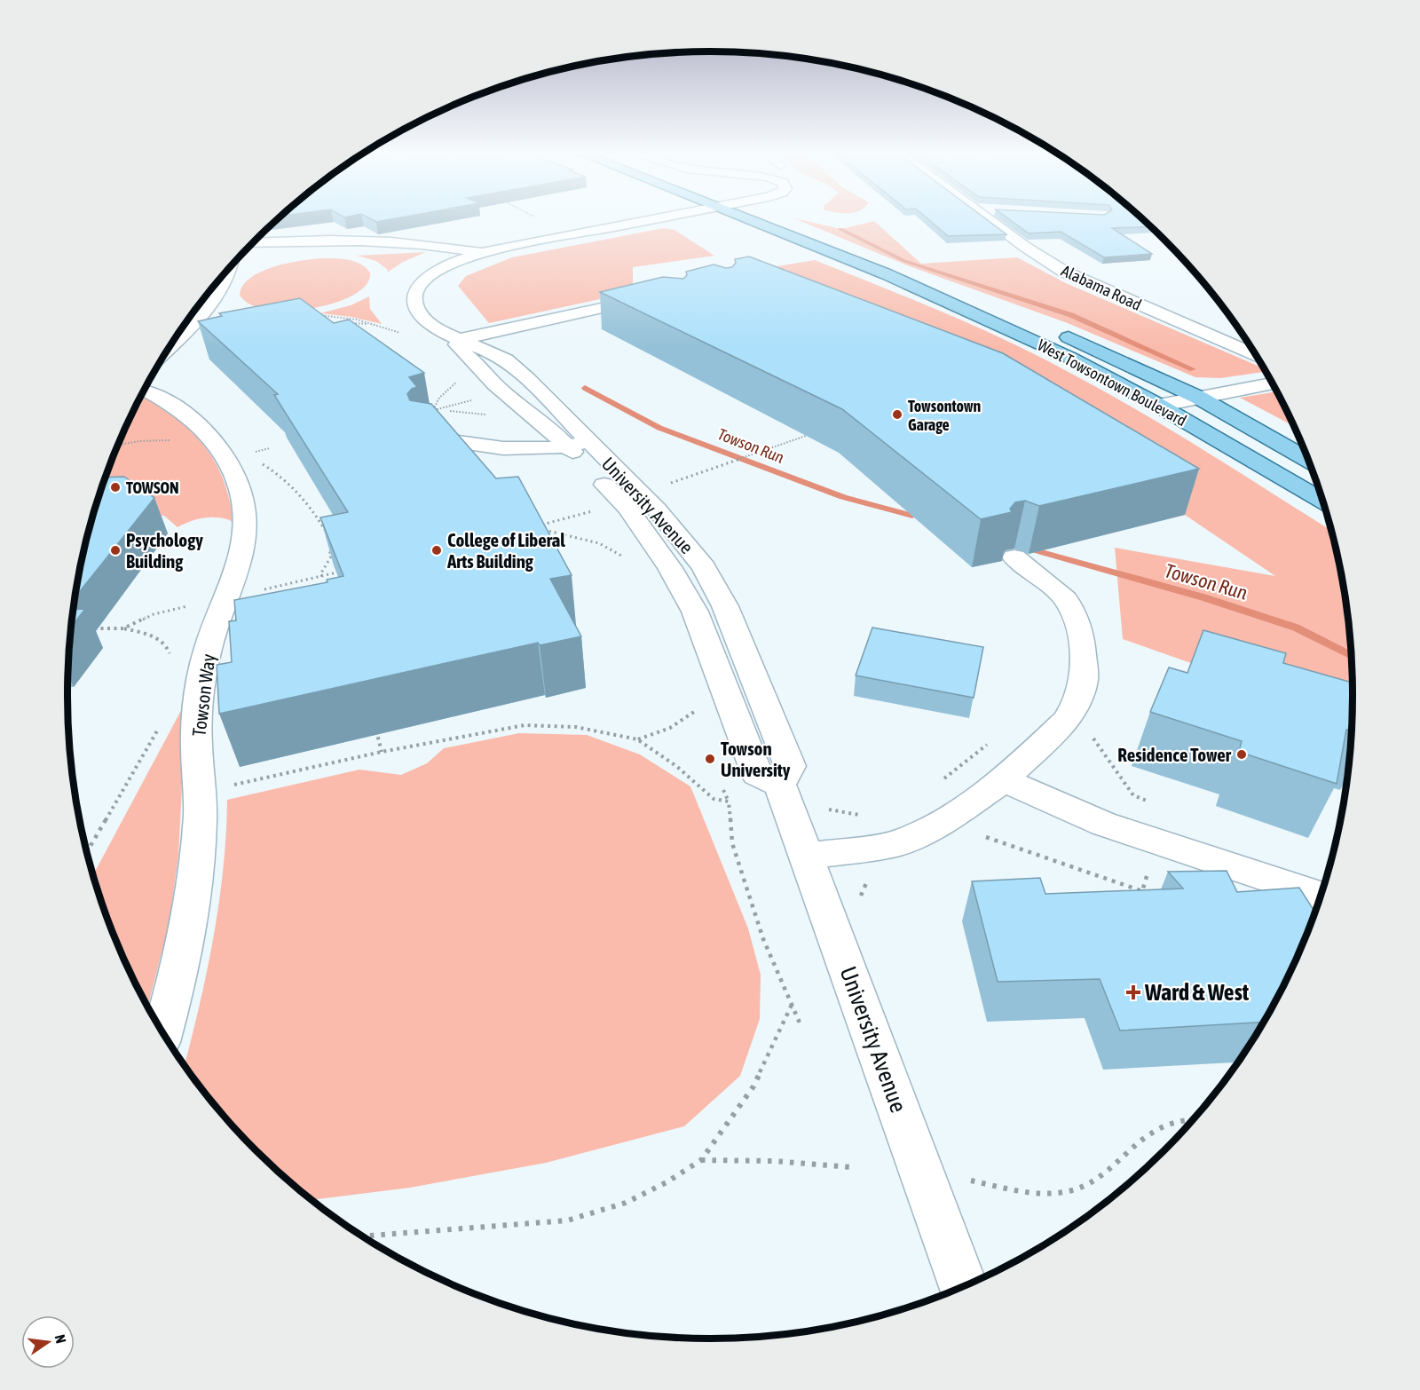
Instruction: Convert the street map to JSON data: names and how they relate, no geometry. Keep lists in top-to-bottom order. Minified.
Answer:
{"streets":{"main road":["West Towsontown Boulevard"],"street":["Alabama Road","University Avenue","Towson Way"]},"water":["Towson Run"],"places":{"other":["Towsontown Garage","TOWSON","Psychology Building","College of Liberal Arts Building","Residence Tower","Towson University"],"health":["Ward & West"]},"north":"right"}
